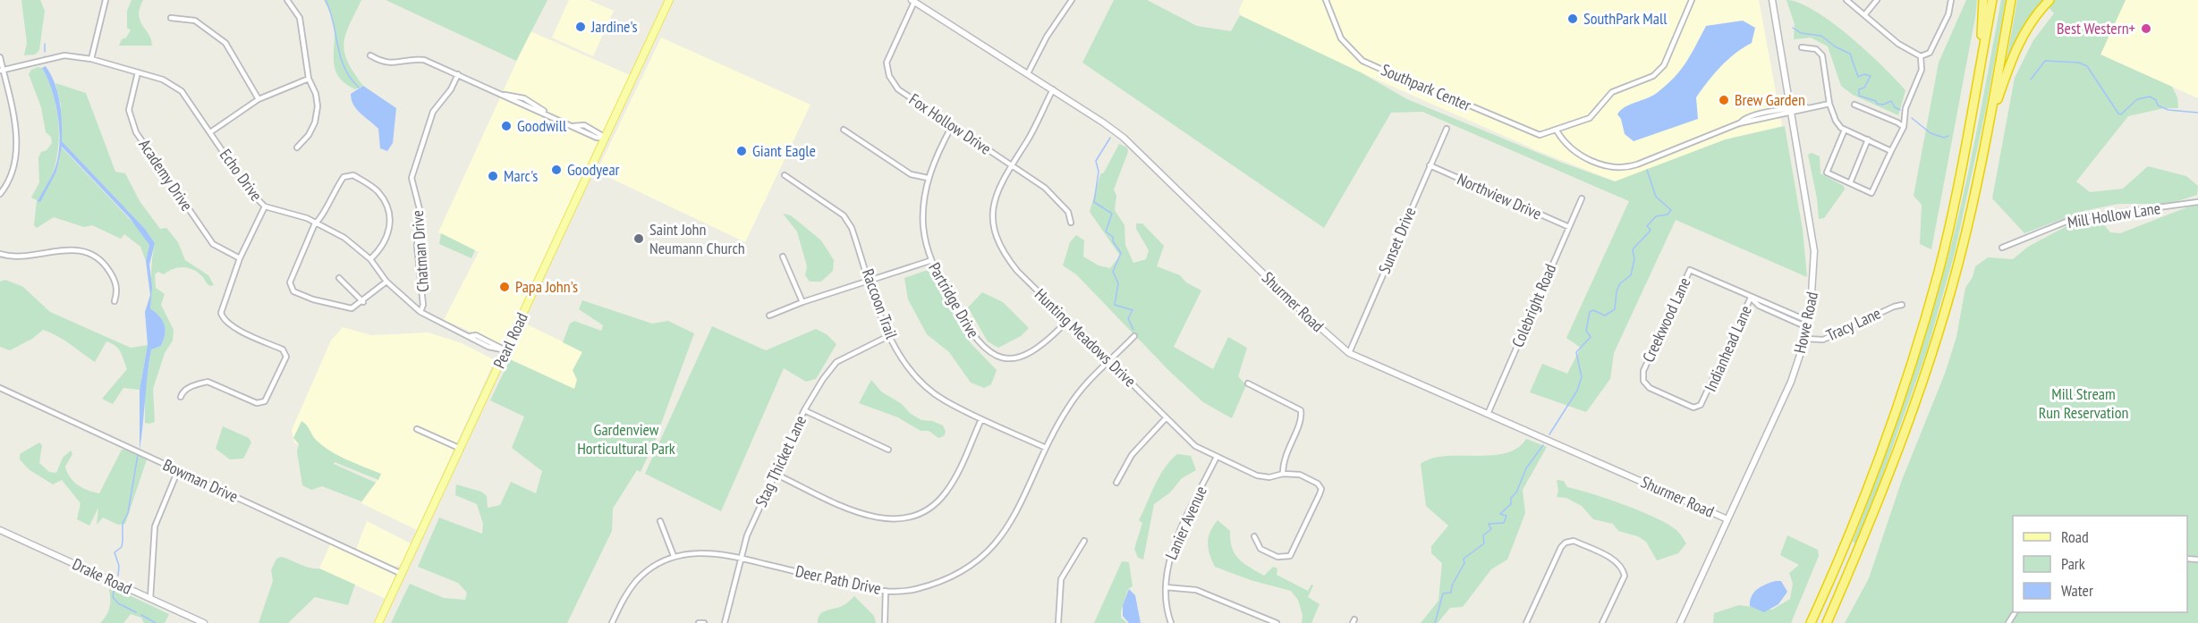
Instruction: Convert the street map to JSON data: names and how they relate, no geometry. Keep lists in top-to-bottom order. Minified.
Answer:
{"streets":{"main road":["Pearl Road"],"street":["Southpark Center","Fox Hollow Drive","Academy Drive","Echo Drive","Northview Drive","Mill Hollow Lane","Sunset Drive","Chatman Drive","Partridge Drive","Shurmer Road","Raccoon Trail","Colebright Road","Creekwood Lane","Howe Road","Tracy Lane","Hunting Meadows Drive","Indianhead Lane","Stag Thicket Lane","Bowman Drive","Lanier Avenue","Drake Road","Deer Path Drive"]},"crossings":[["Fox Hollow Drive","Partridge Drive"],["Fox Hollow Drive","Shurmer Road"],["Fox Hollow Drive","Hunting Meadows Drive"],["Academy Drive","Echo Drive"],["Echo Drive","Chatman Drive"],["Echo Drive","Pearl Road"],["Northview Drive","Sunset Drive"],["Northview Drive","Colebright Road"],["Sunset Drive","Shurmer Road"],["Partridge Drive","Hunting Meadows Drive"],["Shurmer Road","Colebright Road"],["Shurmer Road","Howe Road"],["Shurmer Road","Hunting Meadows Drive"],["Raccoon Trail","Stag Thicket Lane"],["Raccoon Trail","Deer Path Drive"],["Creekwood Lane","Indianhead Lane"],["Howe Road","Tracy Lane"],["Hunting Meadows Drive","Lanier Avenue"],["Hunting Meadows Drive","Deer Path Drive"],["Pearl Road","Bowman Drive"],["Stag Thicket Lane","Deer Path Drive"]],"parks":["Mill Stream Run Reservation","Gardenview Horticultural Park"],"places":["SouthPark Mall","Jardine's","Best Western+","Brew Garden","Goodwill","Giant Eagle","Goodyear","Marc's","Saint John Neumann Church","Papa John's"],"legend":["Road","Park","Water"]}
